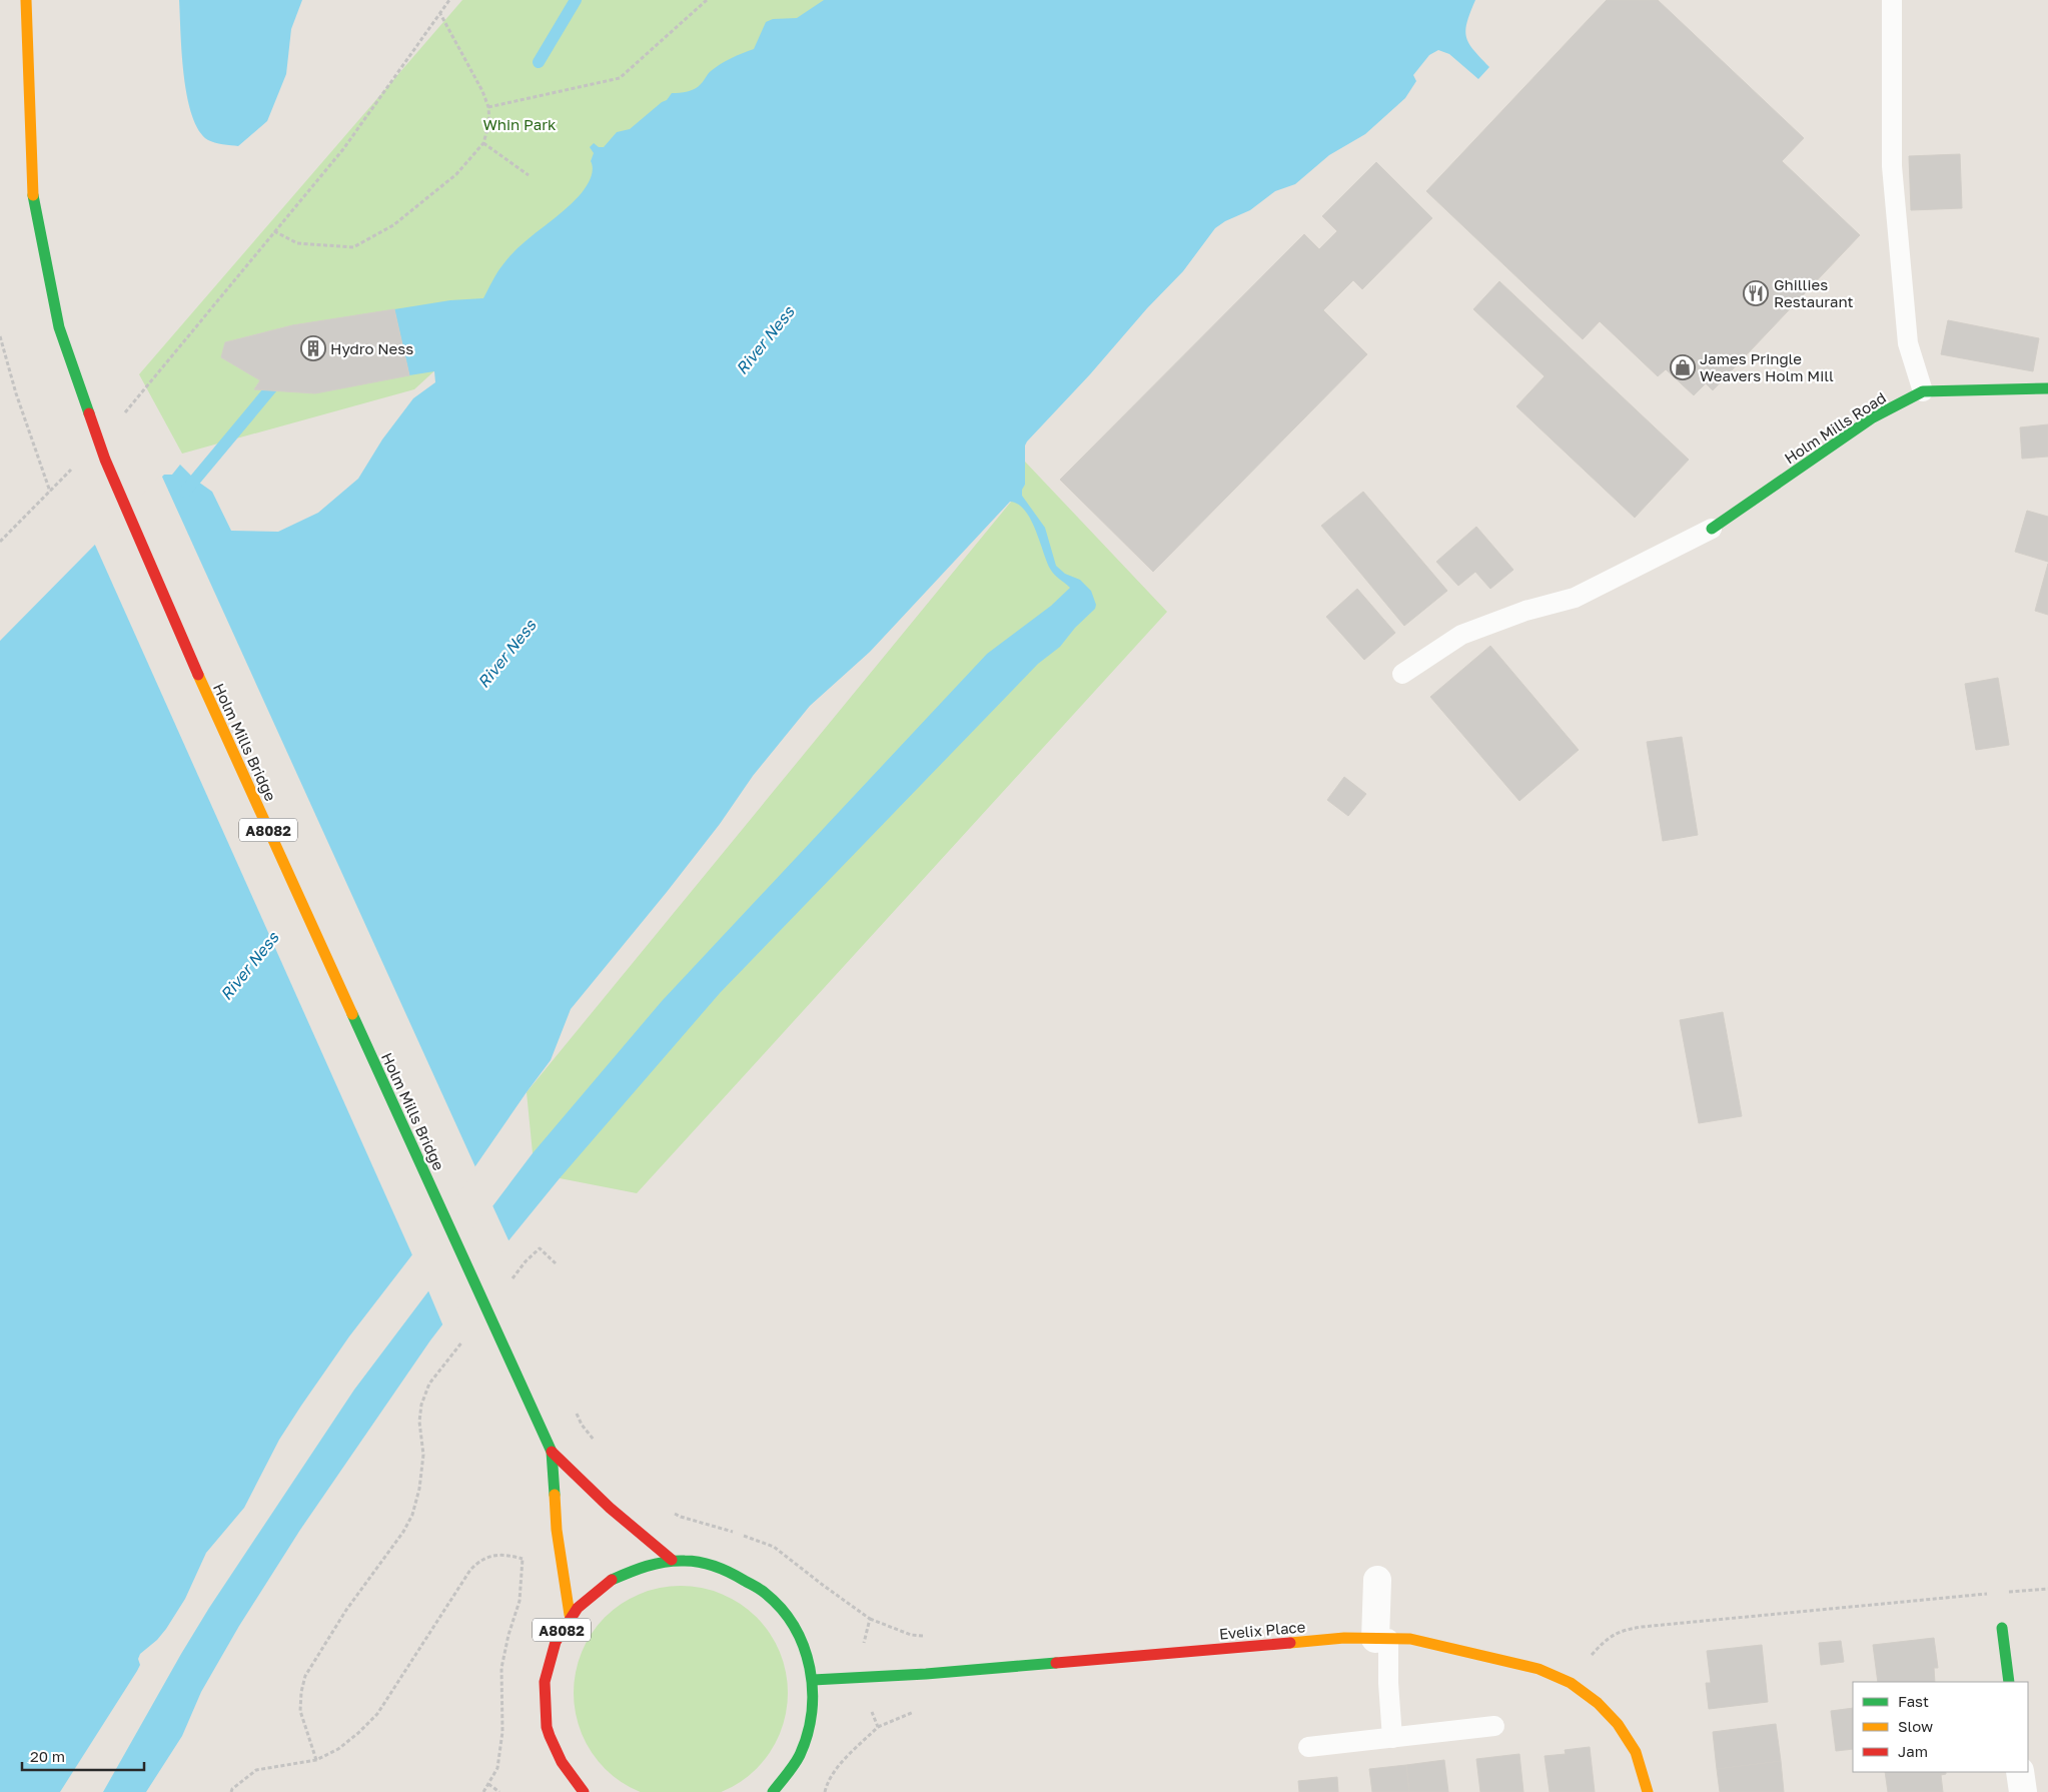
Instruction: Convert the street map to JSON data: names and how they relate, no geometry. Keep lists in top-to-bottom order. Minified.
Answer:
{"streets":{"main road":["Holm Mills Road","Holm Mills Bridge","A8082","Evelix Place"]},"crossings":[["Holm Mills Bridge","A8082"],["A8082","Evelix Place"]],"water":["River Ness"],"parks":["Whin Park"],"places":{"restaurant":["Ghillies Restaurant"],"building":["Hydro Ness"],"shop":["James Pringle Weavers Holm Mill"]},"legend":["Fast","Slow","Jam"],"scale_bar":"20 m"}
